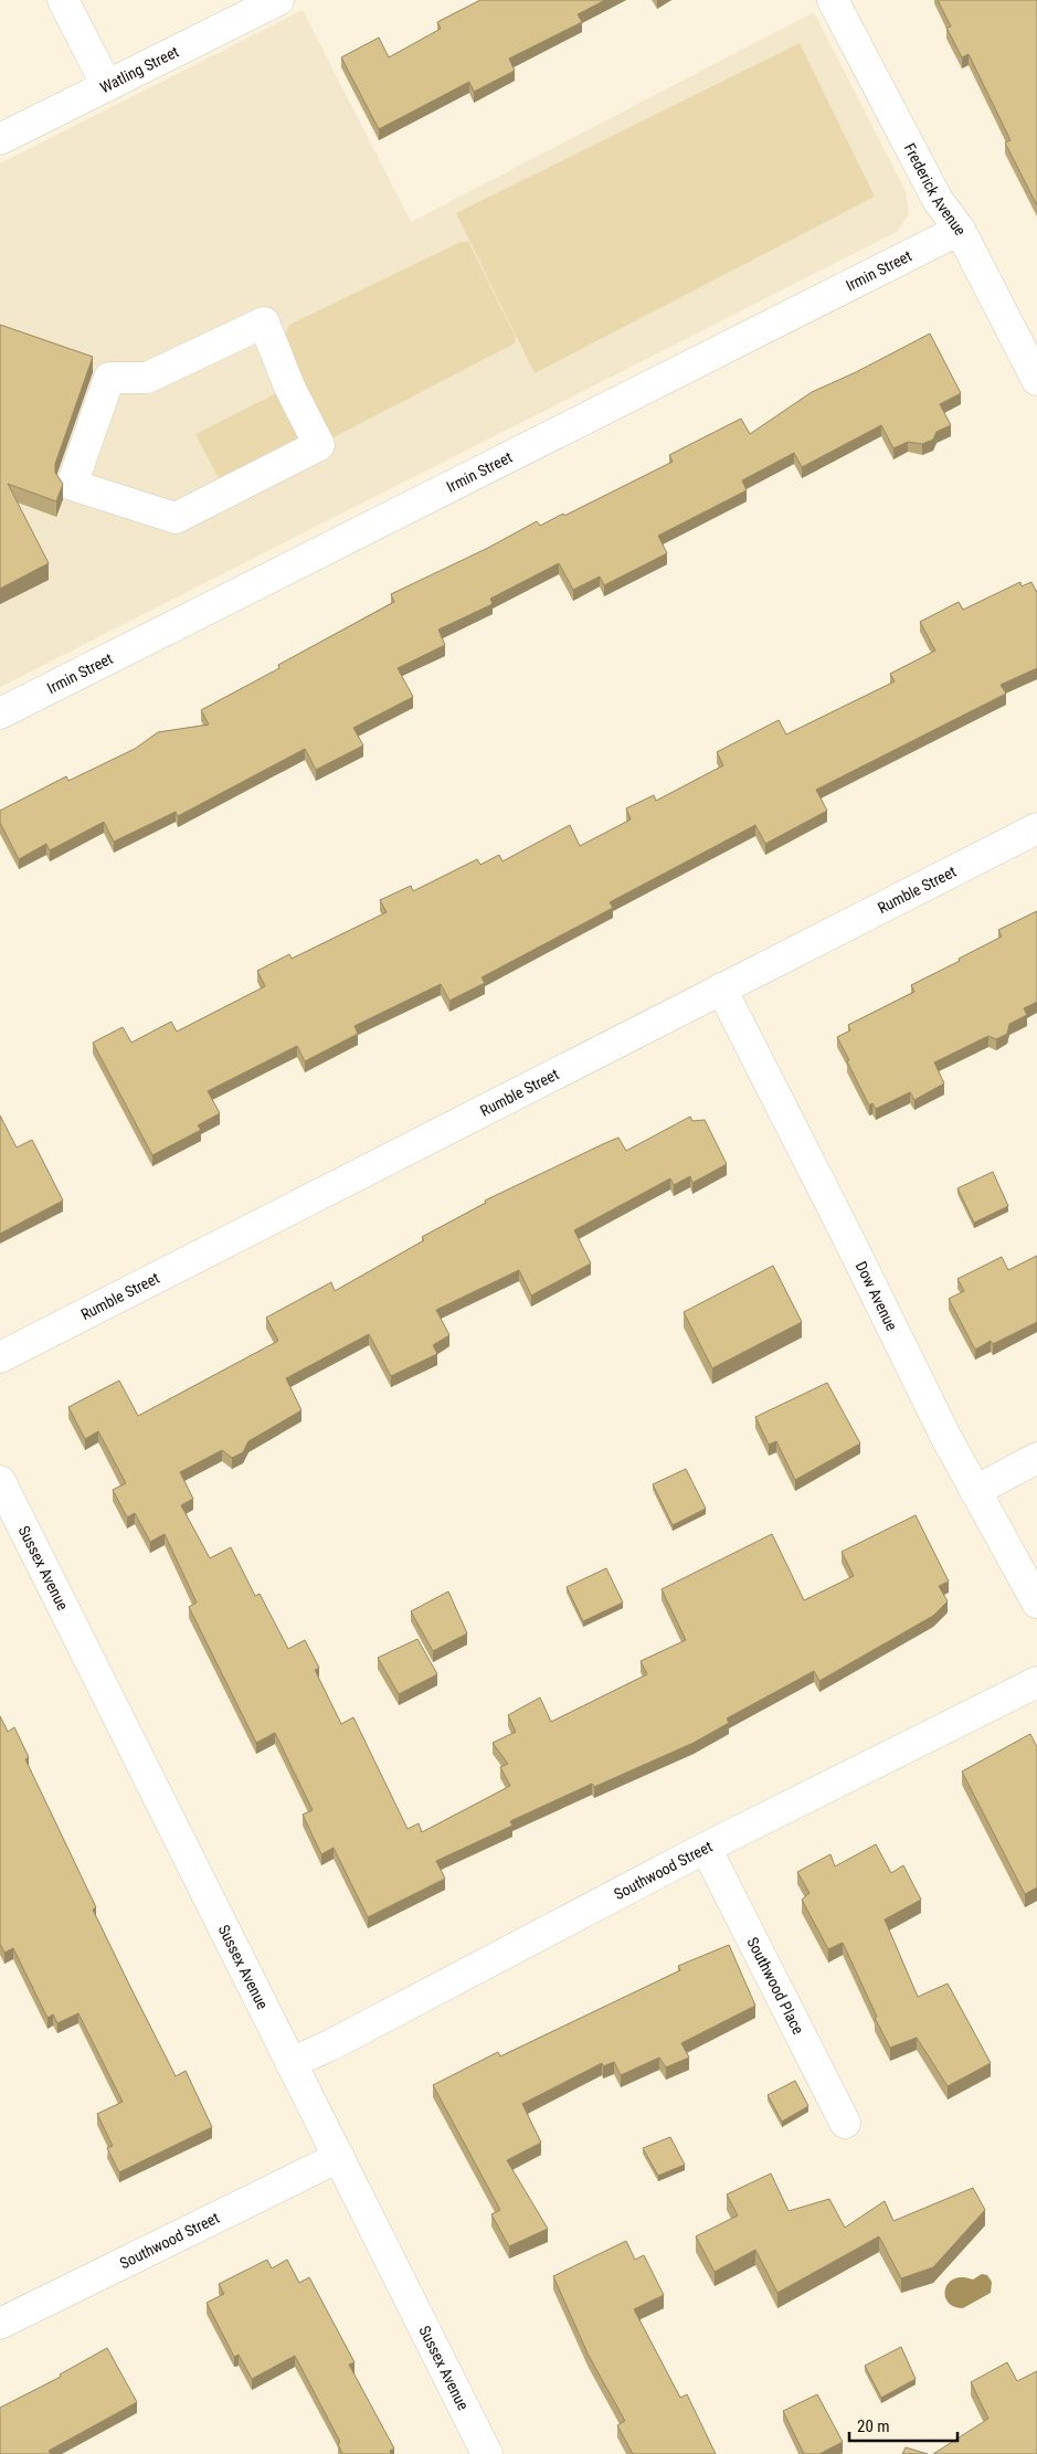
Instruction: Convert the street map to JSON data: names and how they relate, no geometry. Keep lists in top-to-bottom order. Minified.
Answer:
{"streets":{"street":["Watling Street","Frederick Avenue","Irmin Street","Rumble Street","Dow Avenue","Sussex Avenue","Southwood Street","Southwood Place"]},"crossings":[["Frederick Avenue","Irmin Street"],["Rumble Street","Dow Avenue"],["Sussex Avenue","Southwood Street"],["Southwood Street","Southwood Place"]],"scale_bar":"20 m"}
